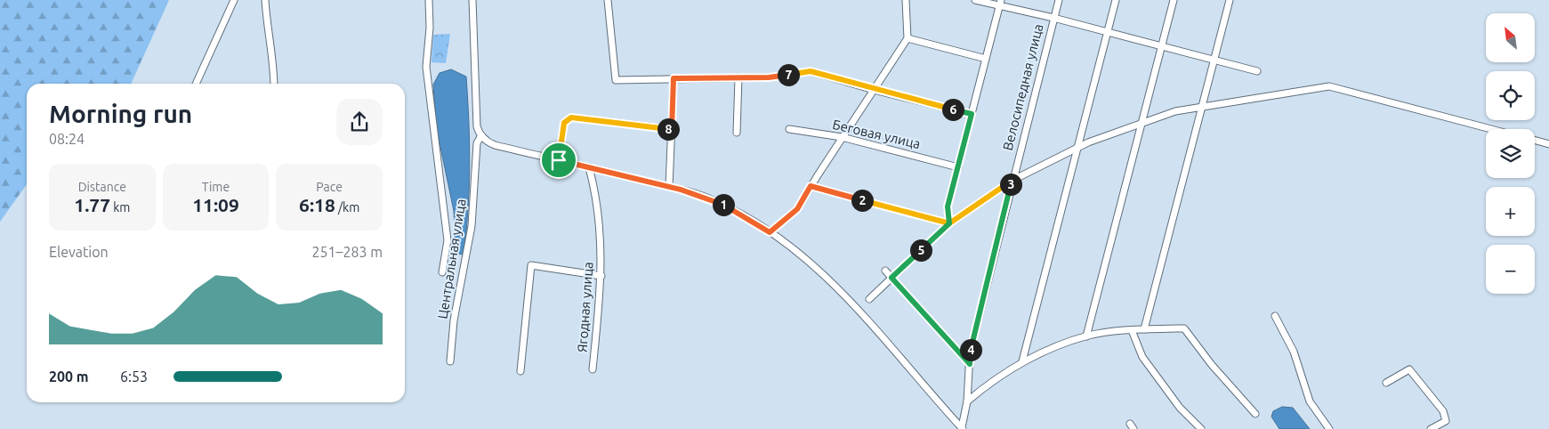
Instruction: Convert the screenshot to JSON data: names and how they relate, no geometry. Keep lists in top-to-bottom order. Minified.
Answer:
{"streets":{"street":["Велосипедная улица","Беговая улица","Центральная улица","Ягодная улица"]},"north":"top left","page":{"map_buttons":["+","−"],"pins":["7","6","8","3","2","1","5","4"],"heading":["Morning run","08:24"],"stats":[["Distance","1.77 km"],["Time","11:09"],["Pace","6:18 /km"]],"chart":["Elevation","251–283 m"],"list":[{"name":"200 m","note":"6:53"}]}}
